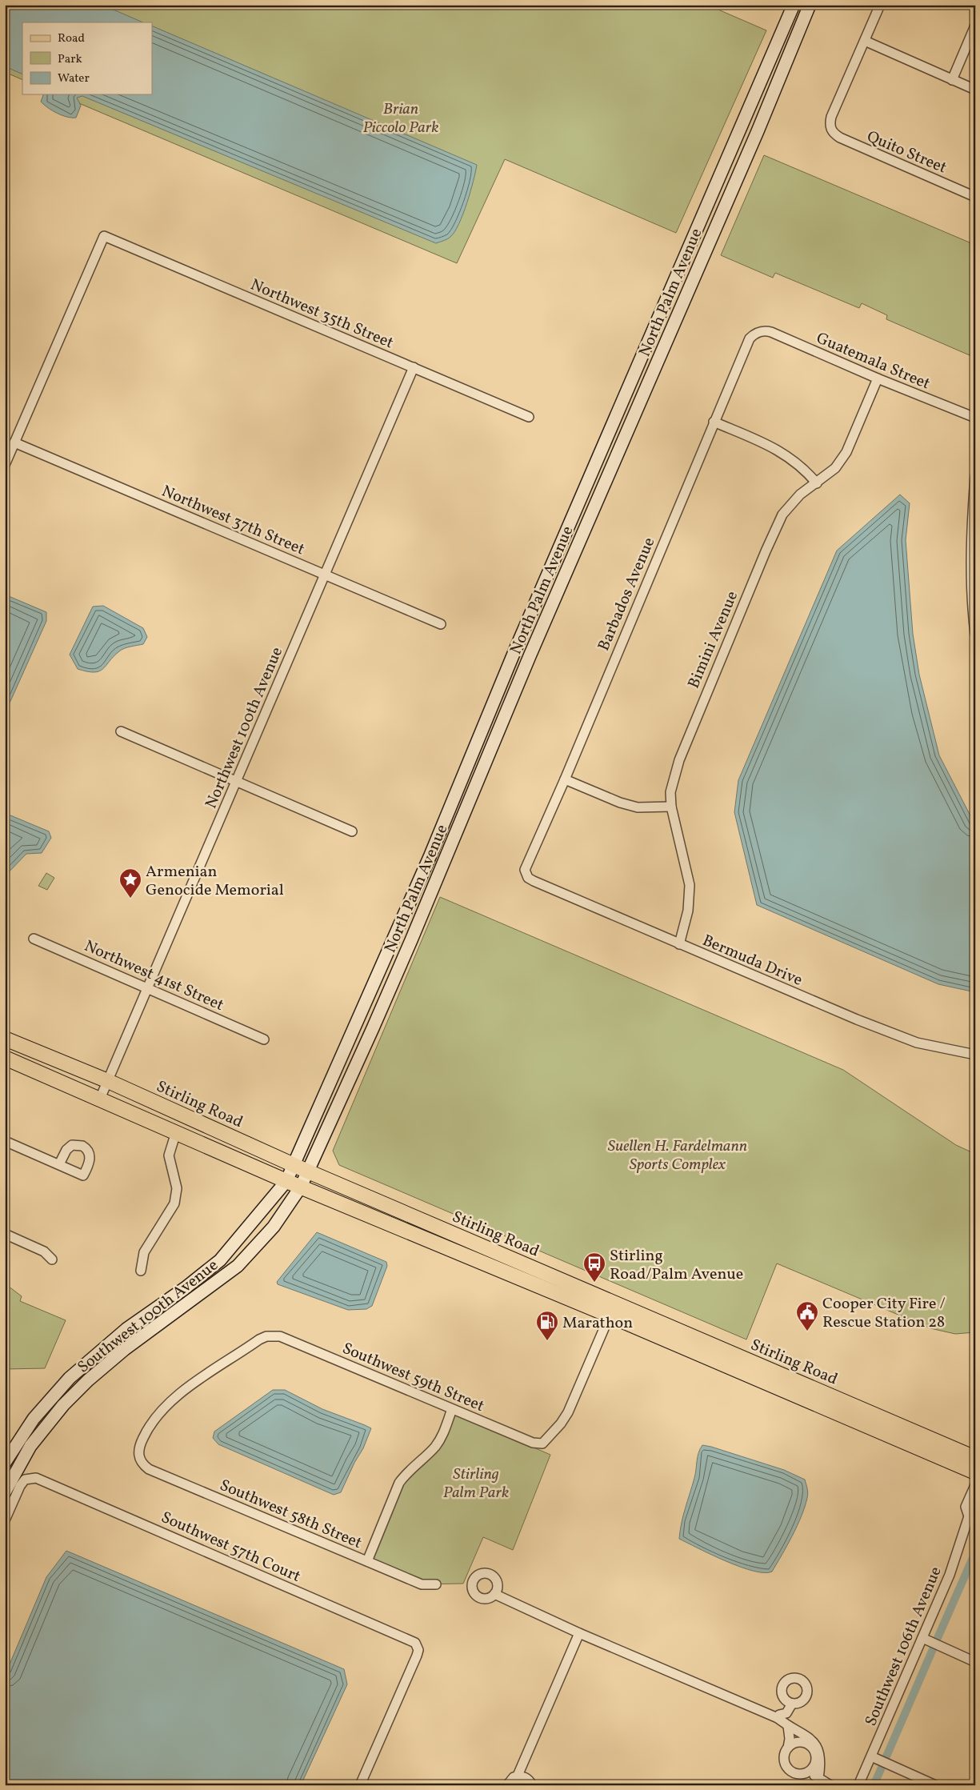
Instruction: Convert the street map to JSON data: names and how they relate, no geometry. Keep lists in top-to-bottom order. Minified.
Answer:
{"streets":{"main road":["North Palm Avenue","Stirling Road","Southwest 100th Avenue"],"street":["Quito Street","Northwest 35th Street","Guatemala Street","Northwest 37th Street","Barbados Avenue","Bimini Avenue","Northwest 100th Avenue","Bermuda Drive","Northwest 41st Street","Southwest 59th Street","Southwest 58th Street","Southwest 57th Court","Southwest 106th Avenue"]},"crossings":[["North Palm Avenue","Stirling Road"],["North Palm Avenue","Southwest 100th Avenue"],["Northwest 35th Street","Northwest 37th Street"],["Northwest 35th Street","Northwest 100th Avenue"],["Guatemala Street","Barbados Avenue"],["Guatemala Street","Bimini Avenue"],["Northwest 37th Street","Northwest 100th Avenue"],["Barbados Avenue","Bermuda Drive"],["Bimini Avenue","Bermuda Drive"],["Northwest 100th Avenue","Northwest 41st Street"],["Northwest 100th Avenue","Stirling Road"],["Stirling Road","Southwest 100th Avenue"],["Stirling Road","Southwest 59th Street"],["Southwest 59th Street","Southwest 58th Street"]],"parks":["Brian Piccolo Park","Suellen H. Fardelmann Sports Complex","Stirling Palm Park"],"places":{"place":["Armenian Genocide Memorial"],"bus stop":["Stirling Road/Palm Avenue"],"public building":["Cooper City Fire / Rescue Station 28"],"fuel station":["Marathon"]},"legend":["Road","Park","Water"]}
